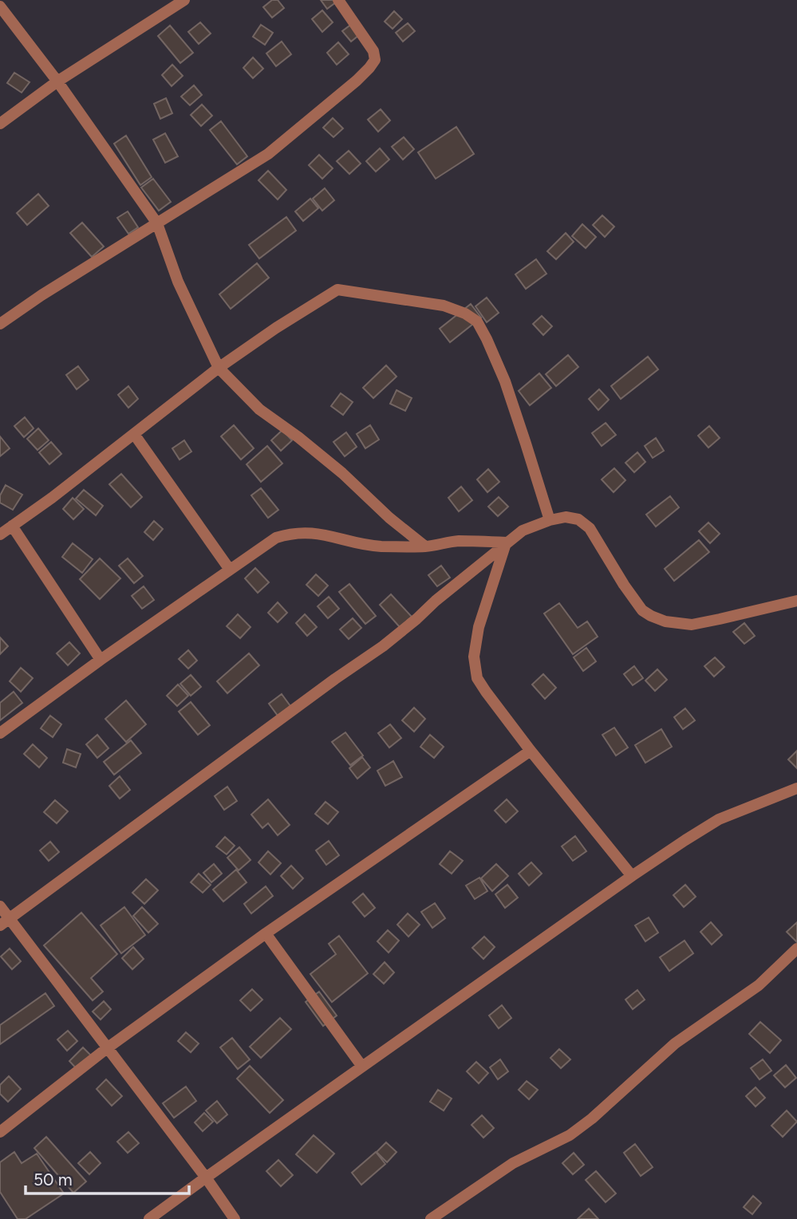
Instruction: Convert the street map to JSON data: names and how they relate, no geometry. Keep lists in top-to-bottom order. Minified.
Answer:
{"scale_bar":"50 m"}
